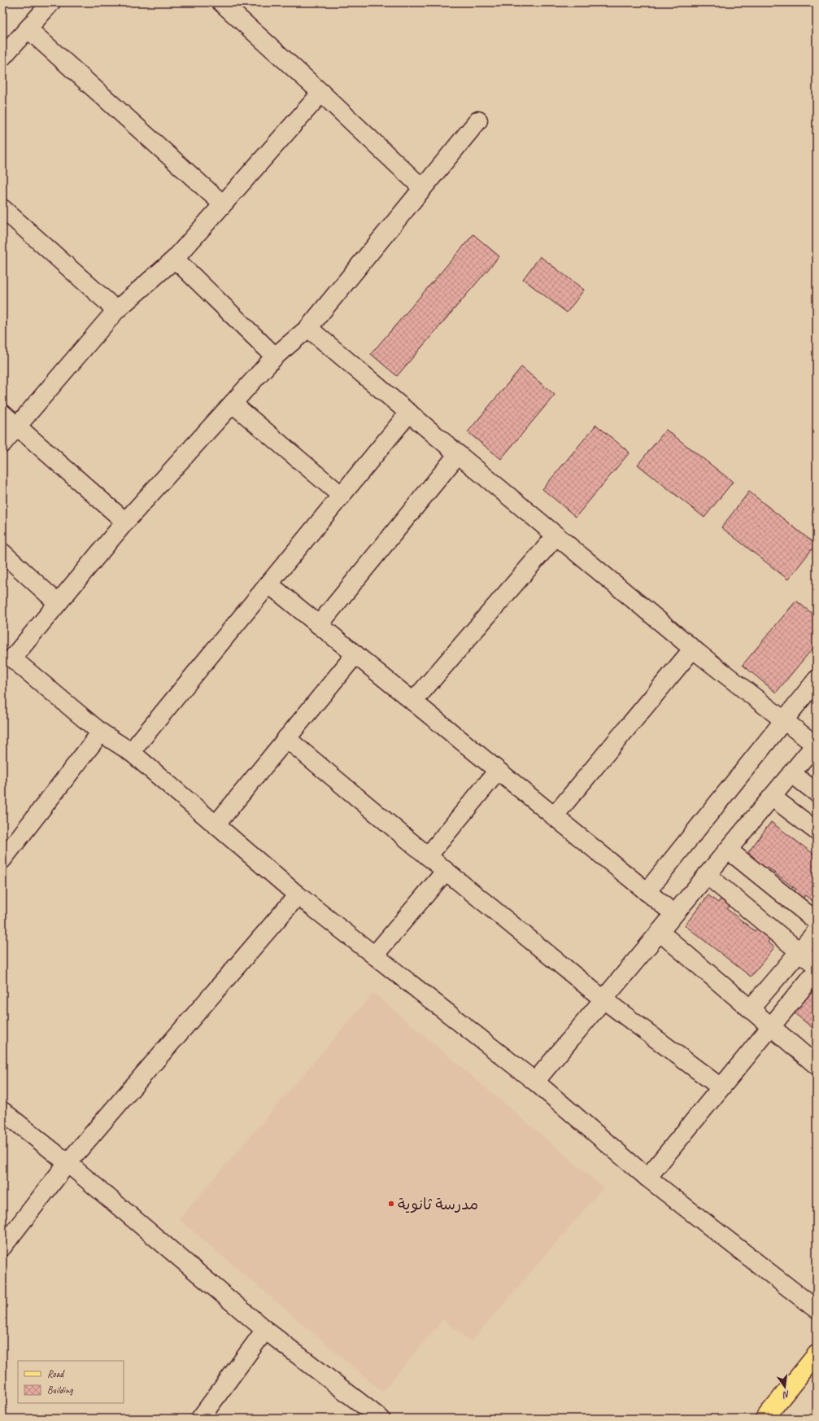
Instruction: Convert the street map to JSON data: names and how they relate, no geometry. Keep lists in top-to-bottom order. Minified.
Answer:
{"places":["مدرسة ثانوية"],"legend":["Road","Building"],"north":"bottom"}
